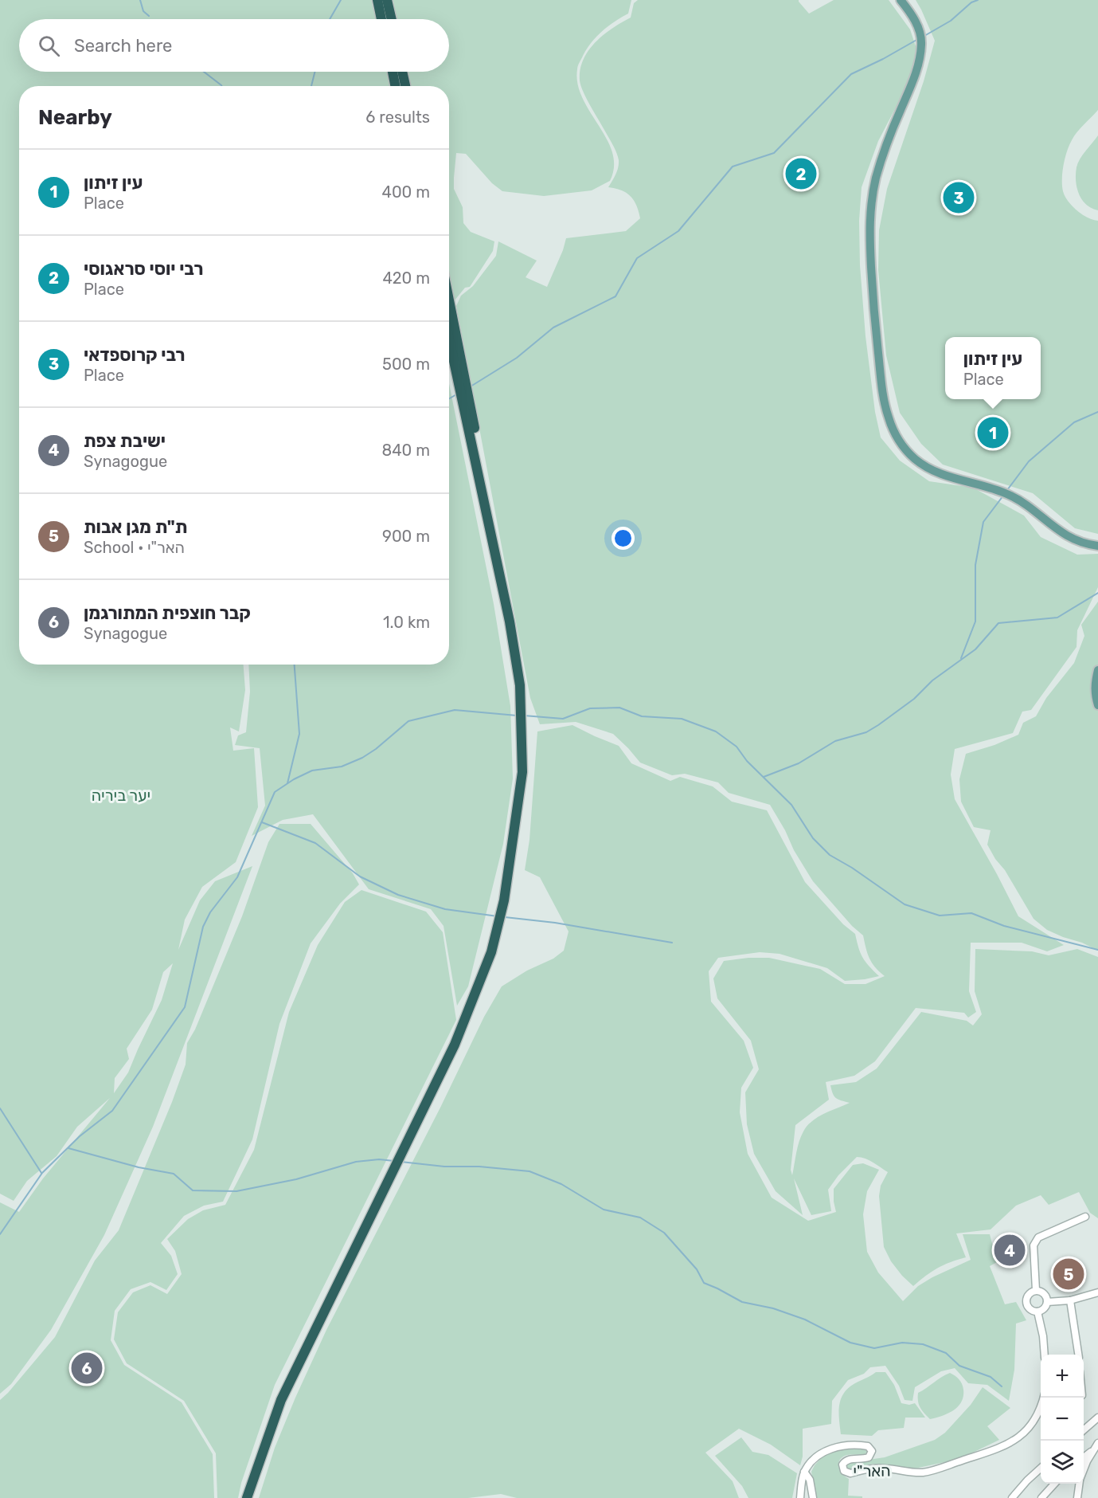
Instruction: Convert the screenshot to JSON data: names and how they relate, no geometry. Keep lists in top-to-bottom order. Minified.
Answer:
{"streets":{"street":["האר\"י"]},"parks":["יער ביריה"],"page":{"search":"Search here","heading":["Nearby","6 results"],"list":[{"mark":"1","name":"עין זיתון","note":"Place","value":"400 m"},{"mark":"2","name":"רבי יוסי סראגוסי","note":"Place","value":"420 m"},{"mark":"3","name":"רבי קרוספדאי","note":"Place","value":"500 m"},{"mark":"4","name":"ישיבת צפת","note":"Synagogue","value":"840 m"},{"mark":"5","name":"ת\"ת מגן אבות","note":"School · האר\"י","value":"900 m"},{"mark":"6","name":"קבר חוצפית המתורגמן","note":"Synagogue","value":"1.0 km"}],"pins":["2","3","1","4","5","6"],"popup":["עין זיתון","Place"],"map_buttons":["+","−"]}}
